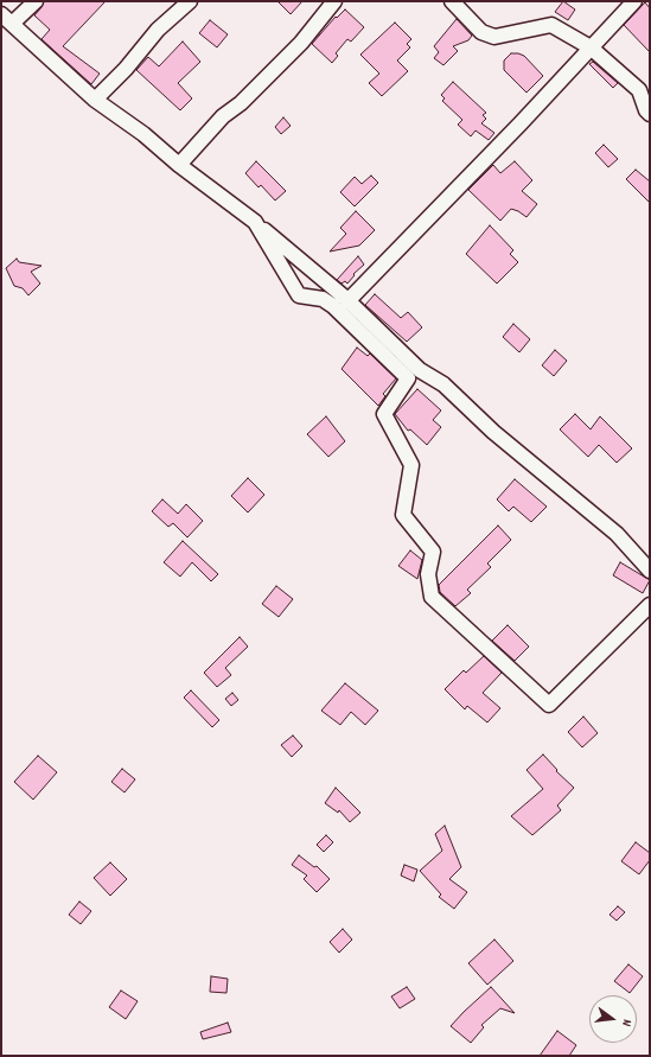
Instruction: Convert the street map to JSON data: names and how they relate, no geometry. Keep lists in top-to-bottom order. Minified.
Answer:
{"north":"right"}
